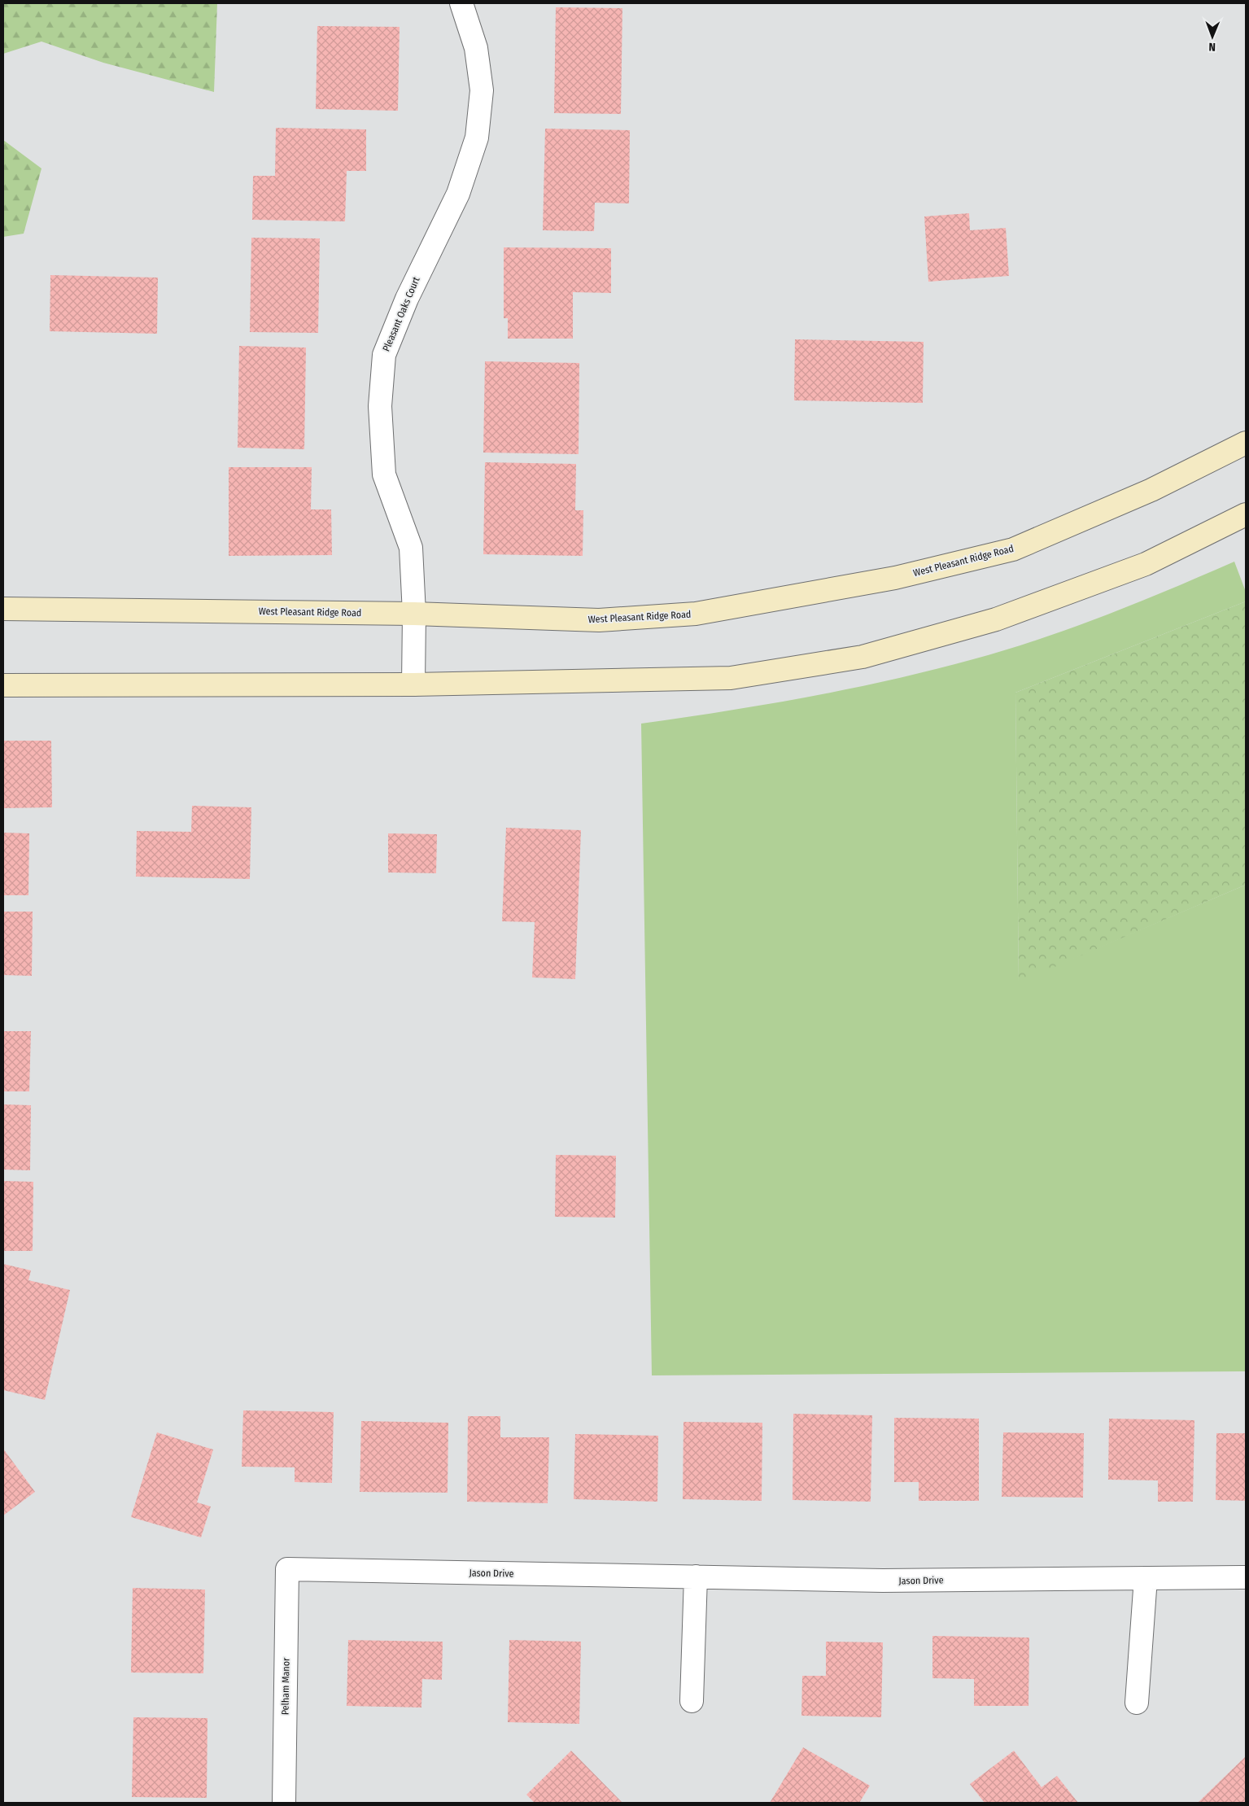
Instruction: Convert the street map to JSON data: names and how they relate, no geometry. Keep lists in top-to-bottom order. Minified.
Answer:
{"streets":{"main road":["West Pleasant Ridge Road"],"street":["Pleasant Oaks Court","Jason Drive","Pelham Manor"]},"crossings":[["Pleasant Oaks Court","West Pleasant Ridge Road"],["Jason Drive","Pelham Manor"]],"north":"bottom"}
